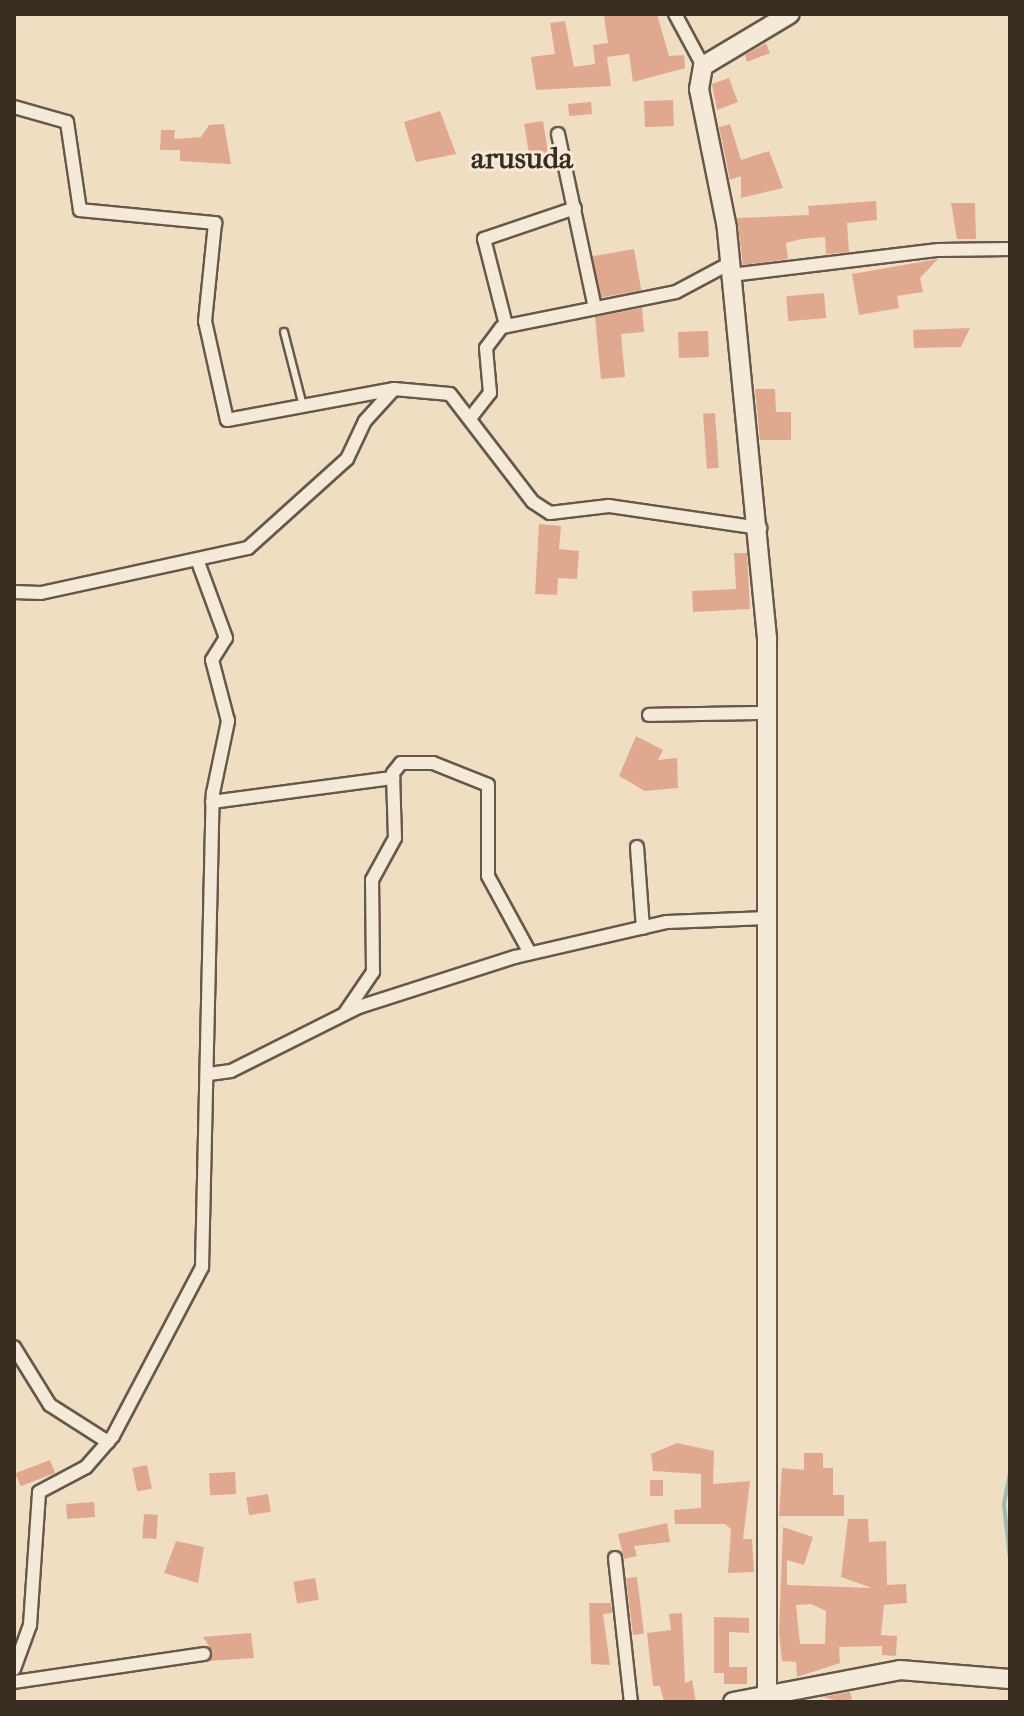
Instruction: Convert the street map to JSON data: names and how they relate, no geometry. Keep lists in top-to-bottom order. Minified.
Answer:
{"districts":["arusuda"]}
